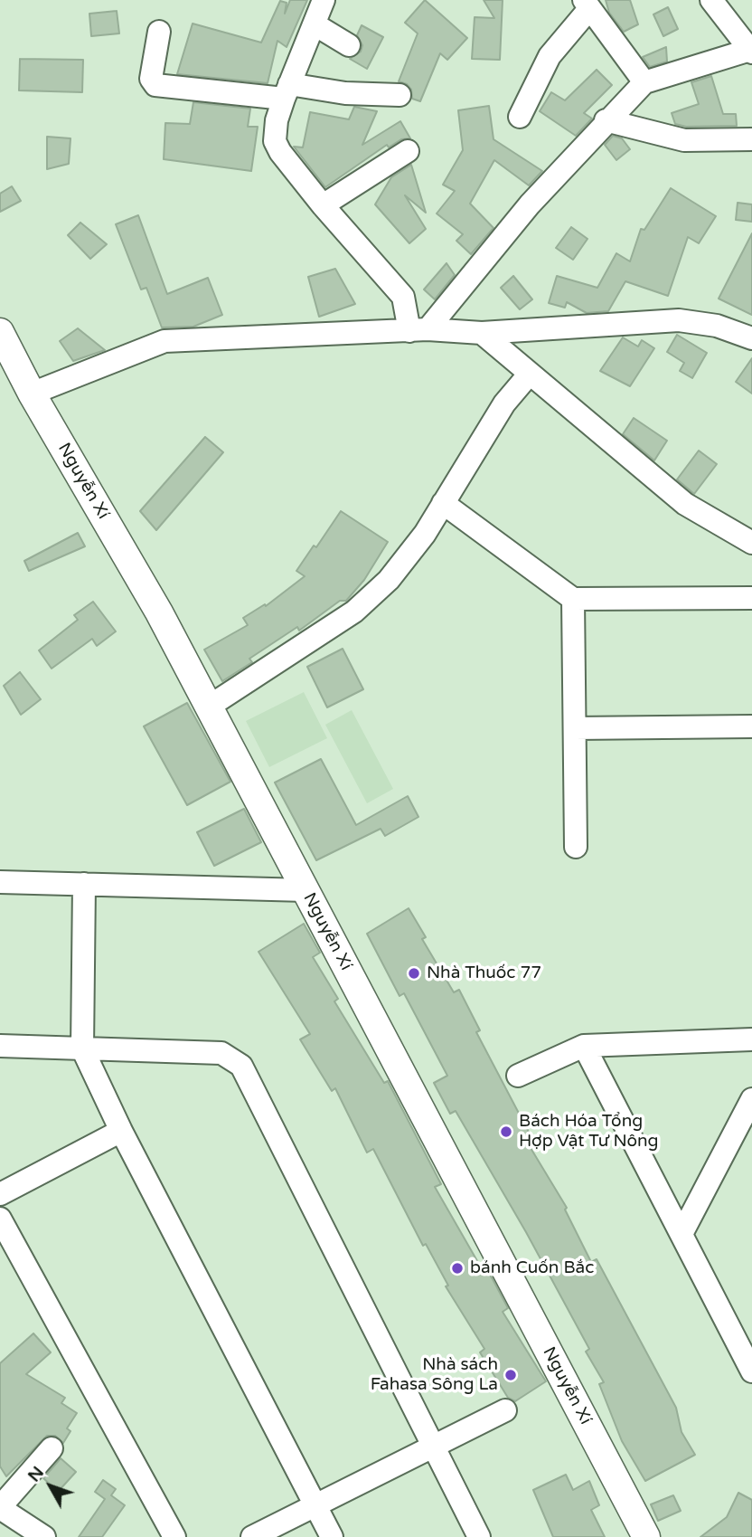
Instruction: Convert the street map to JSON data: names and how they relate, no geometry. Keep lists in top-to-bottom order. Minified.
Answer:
{"streets":{"street":["Nguyễn Xí"]},"places":["Nhà Thuốc 77","Bách Hóa Tổng Hợp Vật Tư Nông","bánh Cuốn Bắc","Nhà sách Fahasa Sông La"],"north":"top left"}
